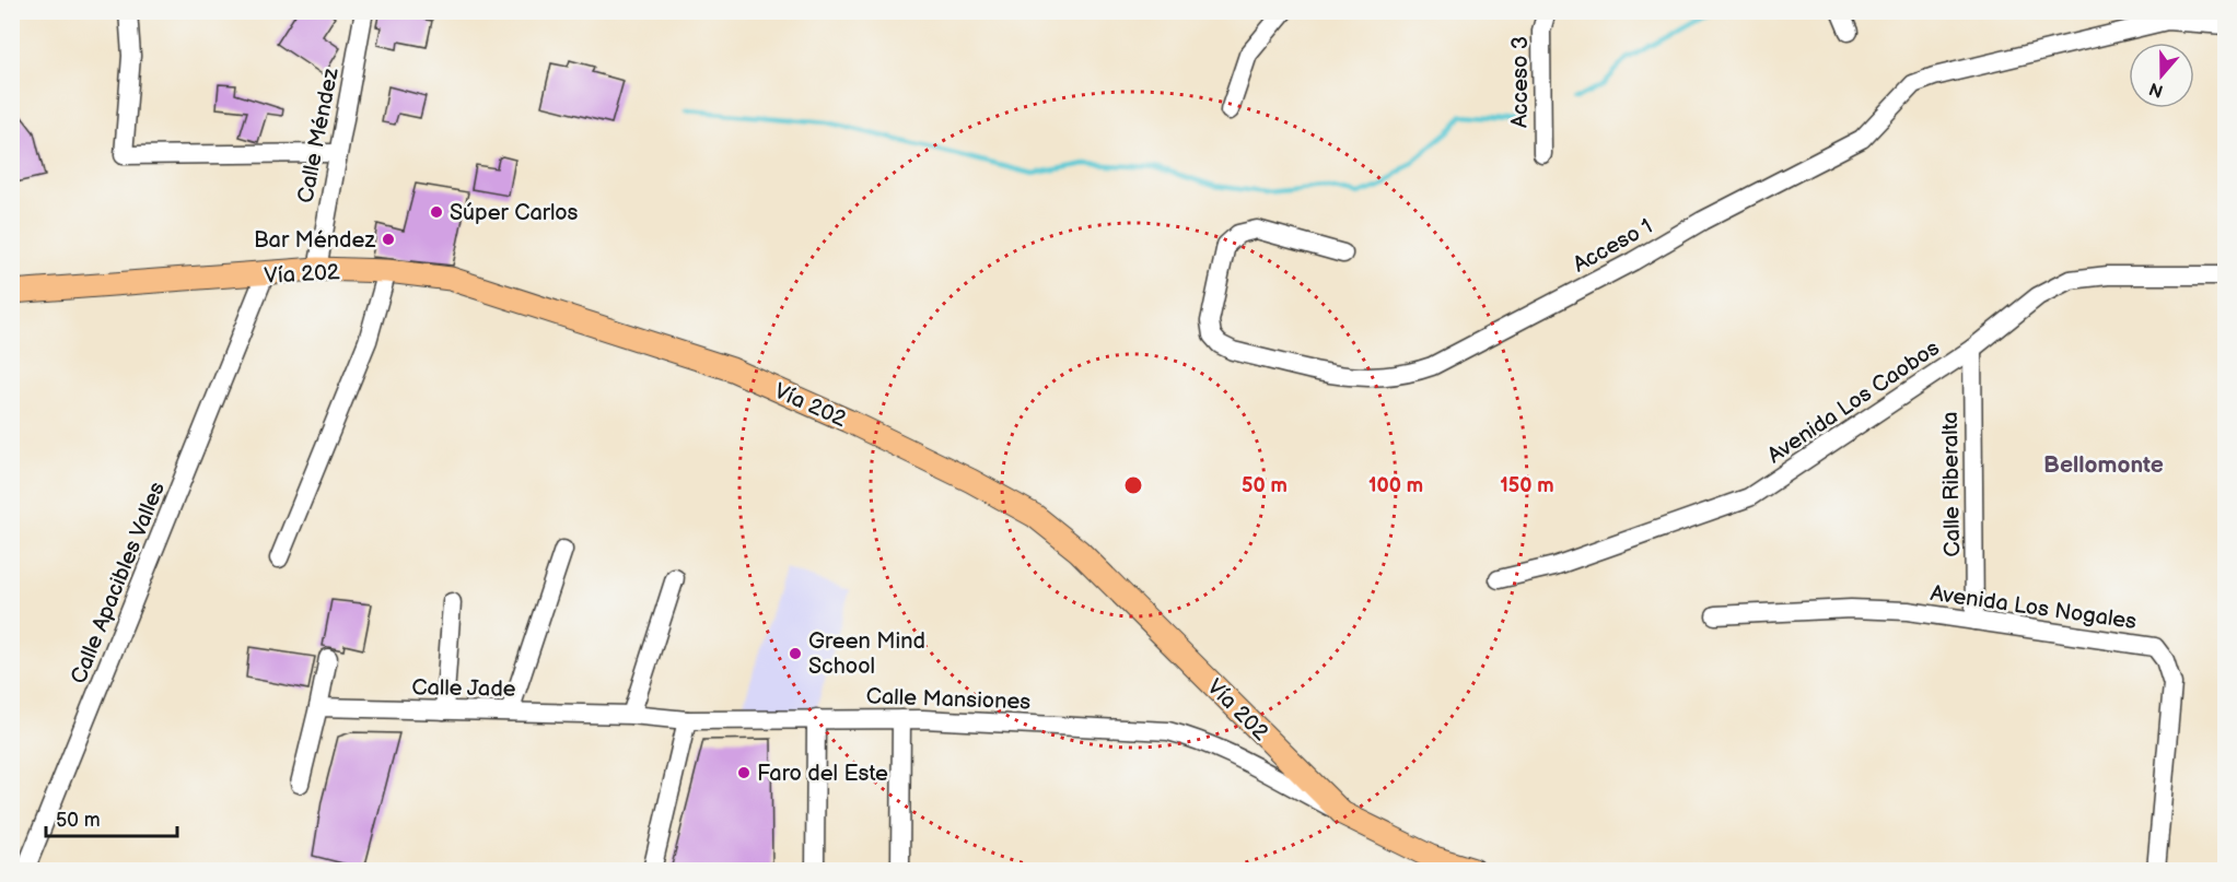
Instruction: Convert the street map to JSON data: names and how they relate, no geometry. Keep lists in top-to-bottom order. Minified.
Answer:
{"streets":{"main road":["Vía 202"],"street":["Acceso 3","Calle Méndez","Acceso 1","Avenida Los Caobos","Calle Riberalta","Calle Apacibles Valles","Avenida Los Nogales","Calle Jade","Calle Mansiones"]},"crossings":[["Calle Méndez","Vía 202"],["Vía 202","Calle Apacibles Valles"],["Vía 202","Calle Mansiones"],["Avenida Los Caobos","Calle Riberalta"],["Calle Riberalta","Avenida Los Nogales"],["Calle Jade","Calle Mansiones"]],"districts":["Bellomonte"],"places":["Súper Carlos","Bar Méndez","Green Mind School","Faro del Este"],"scale_bar":"50 m","north":"bottom","rings":["50 m","100 m","150 m"]}
